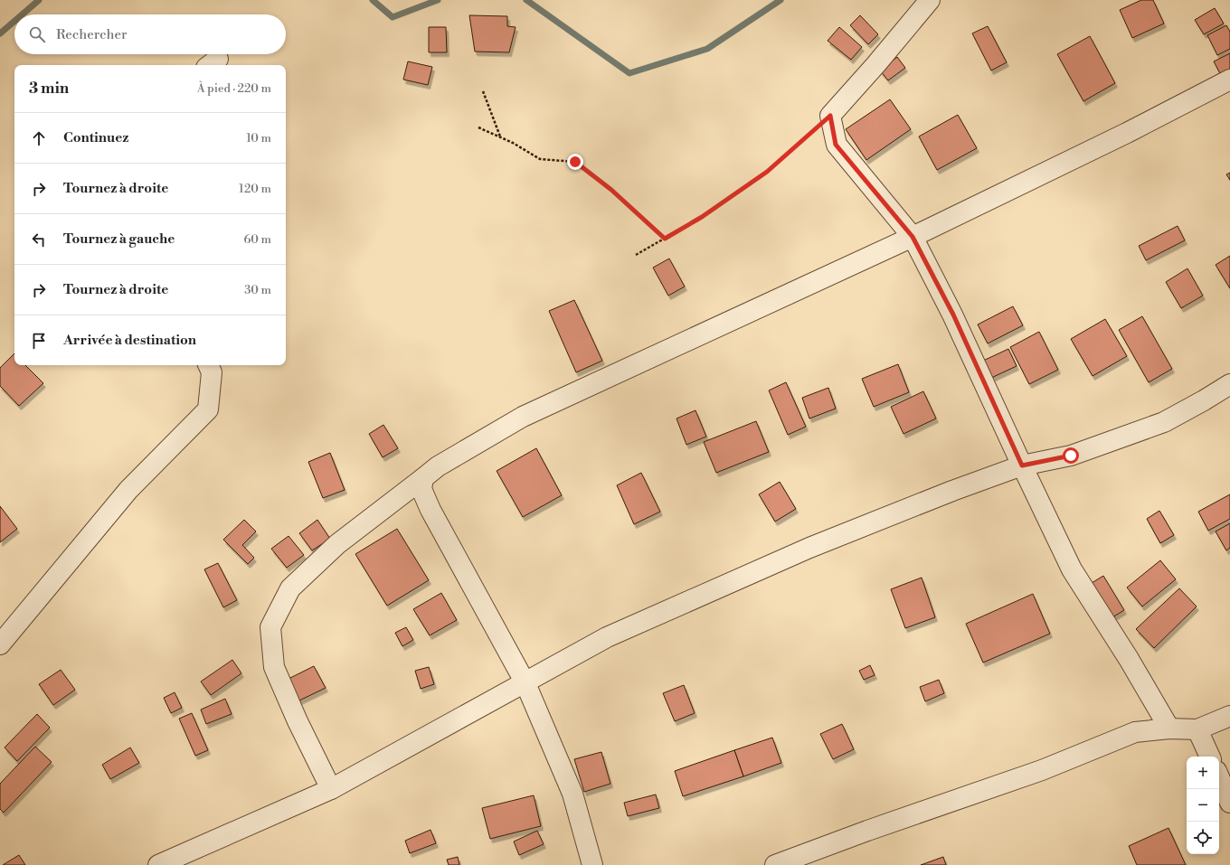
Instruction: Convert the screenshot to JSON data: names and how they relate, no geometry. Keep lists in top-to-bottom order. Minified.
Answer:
{"page":{"search":"Rechercher","heading":["3 min","À pied · 220 m"],"list":[["Continuez","10 m"],["Tournez à droite","120 m"],["Tournez à gauche","60 m"],["Tournez à droite","30 m"],"Arrivée à destination"],"map_buttons":["+","−"]}}
